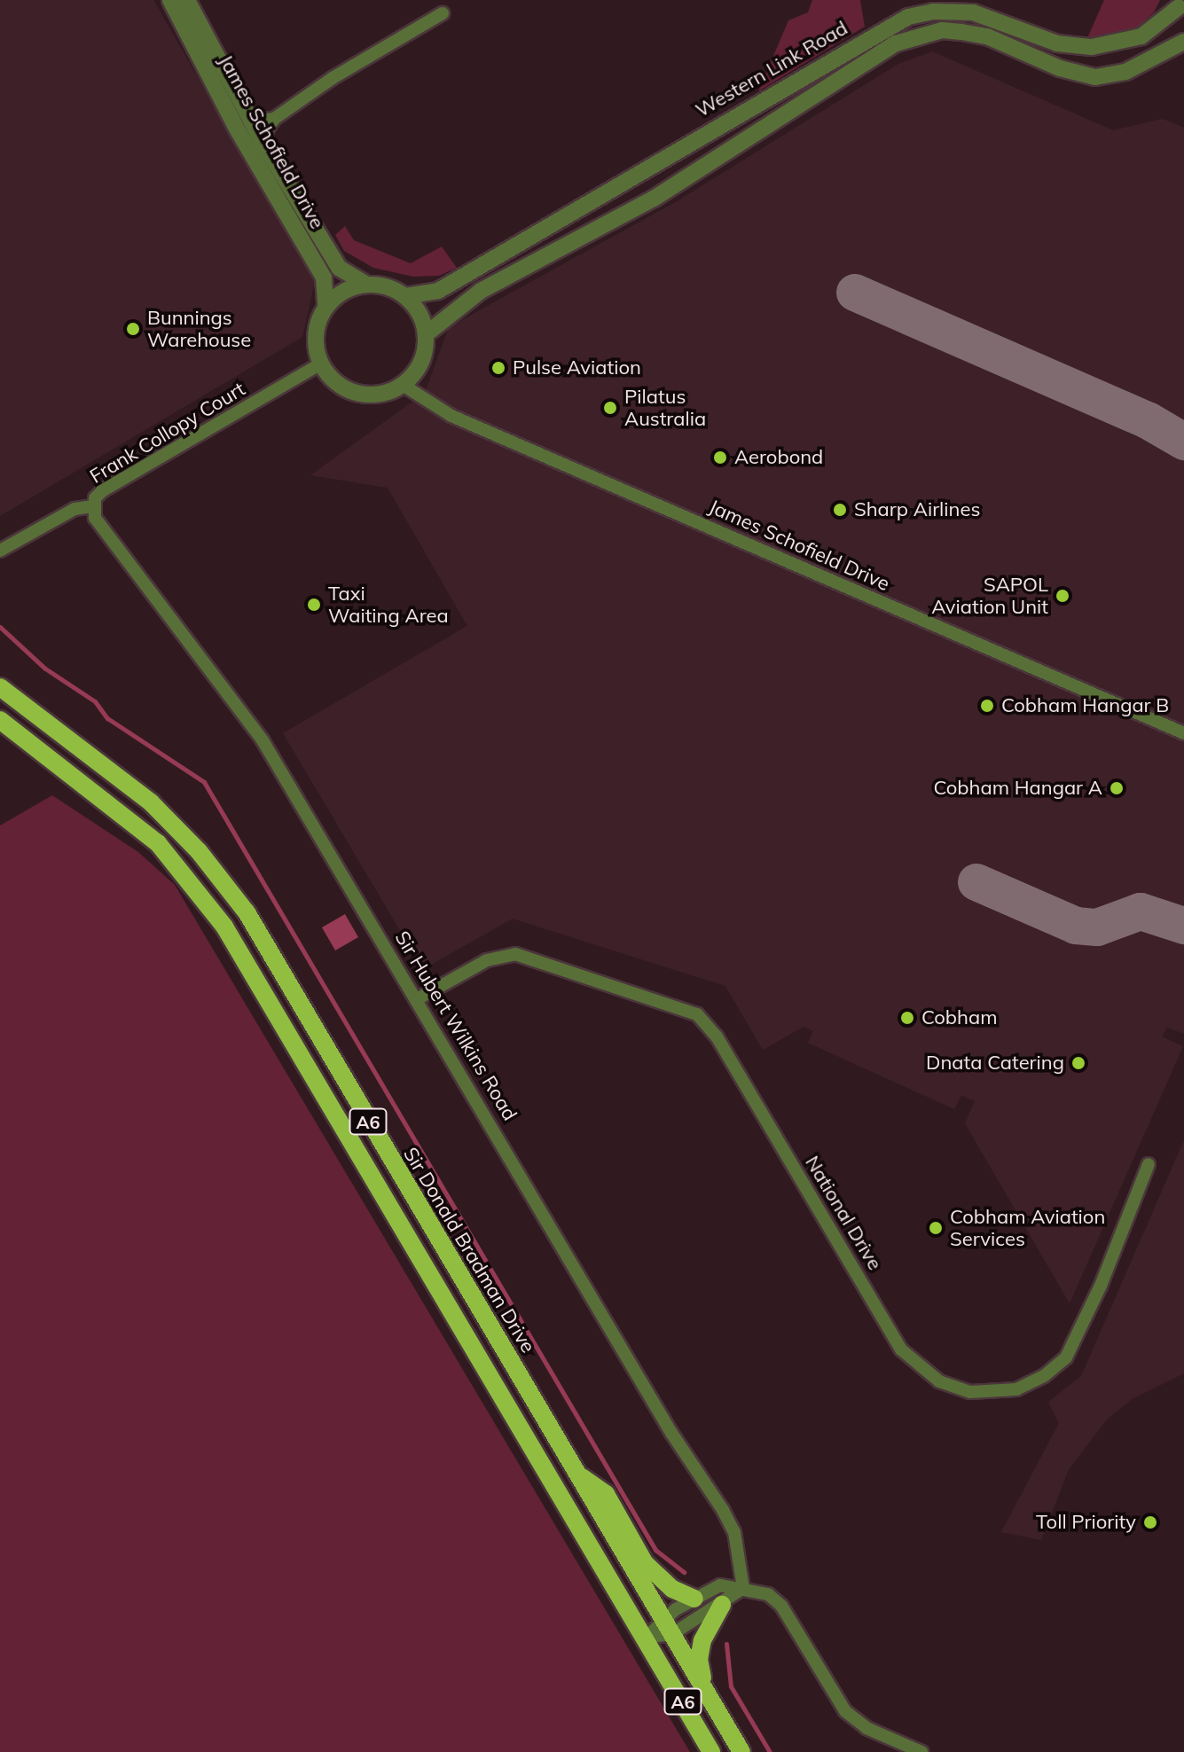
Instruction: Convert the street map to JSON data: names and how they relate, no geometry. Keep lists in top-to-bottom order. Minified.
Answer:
{"streets":{"main road":["A6","Sir Donald Bradman Drive"],"street":["Western Link Road","James Schofield Drive","Frank Collopy Court","Sir Hubert Wilkins Road","National Drive"]},"crossings":[["Western Link Road","James Schofield Drive"],["Western Link Road","Frank Collopy Court"],["James Schofield Drive","Frank Collopy Court"],["Frank Collopy Court","Sir Hubert Wilkins Road"],["Sir Hubert Wilkins Road","National Drive"]],"places":["Bunnings Warehouse","Pulse Aviation","Pilatus Australia","Aerobond","Sharp Airlines","SAPOL Aviation Unit","Taxi Waiting Area","Cobham Hangar B","Cobham Hangar A","Cobham","Dnata Catering","Cobham Aviation Services","Toll Priority"]}
